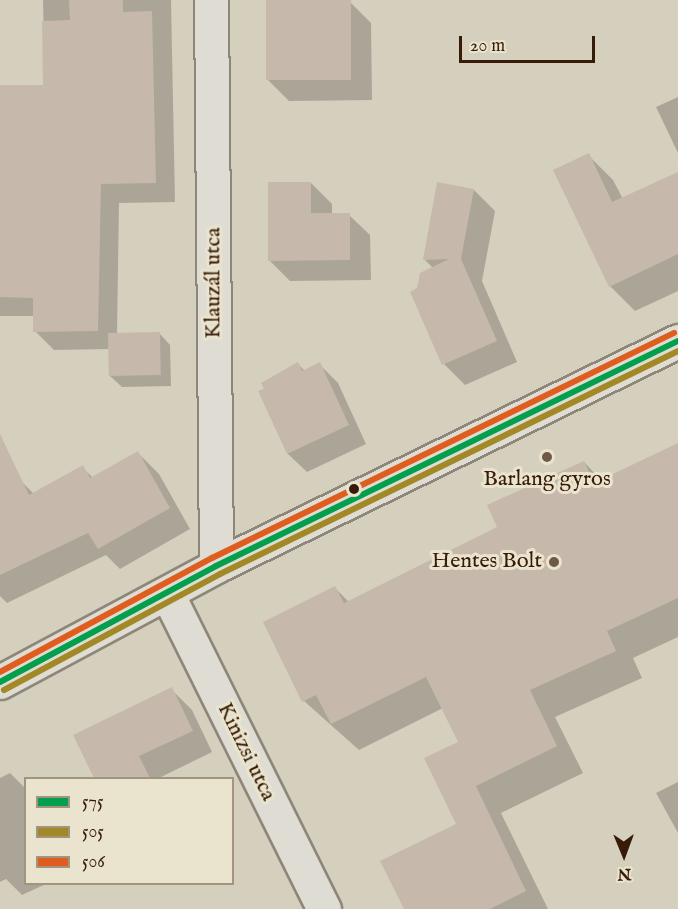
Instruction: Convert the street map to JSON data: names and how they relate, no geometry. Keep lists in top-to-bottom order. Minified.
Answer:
{"streets":{"street":["Klauzál utca","Kinizsi utca"]},"places":["Barlang gyros","Hentes Bolt"],"lines":["transit line 506","transit line 575","transit line 505"],"legend":["575","505","506"],"scale_bar":"20 m","north":"bottom"}
